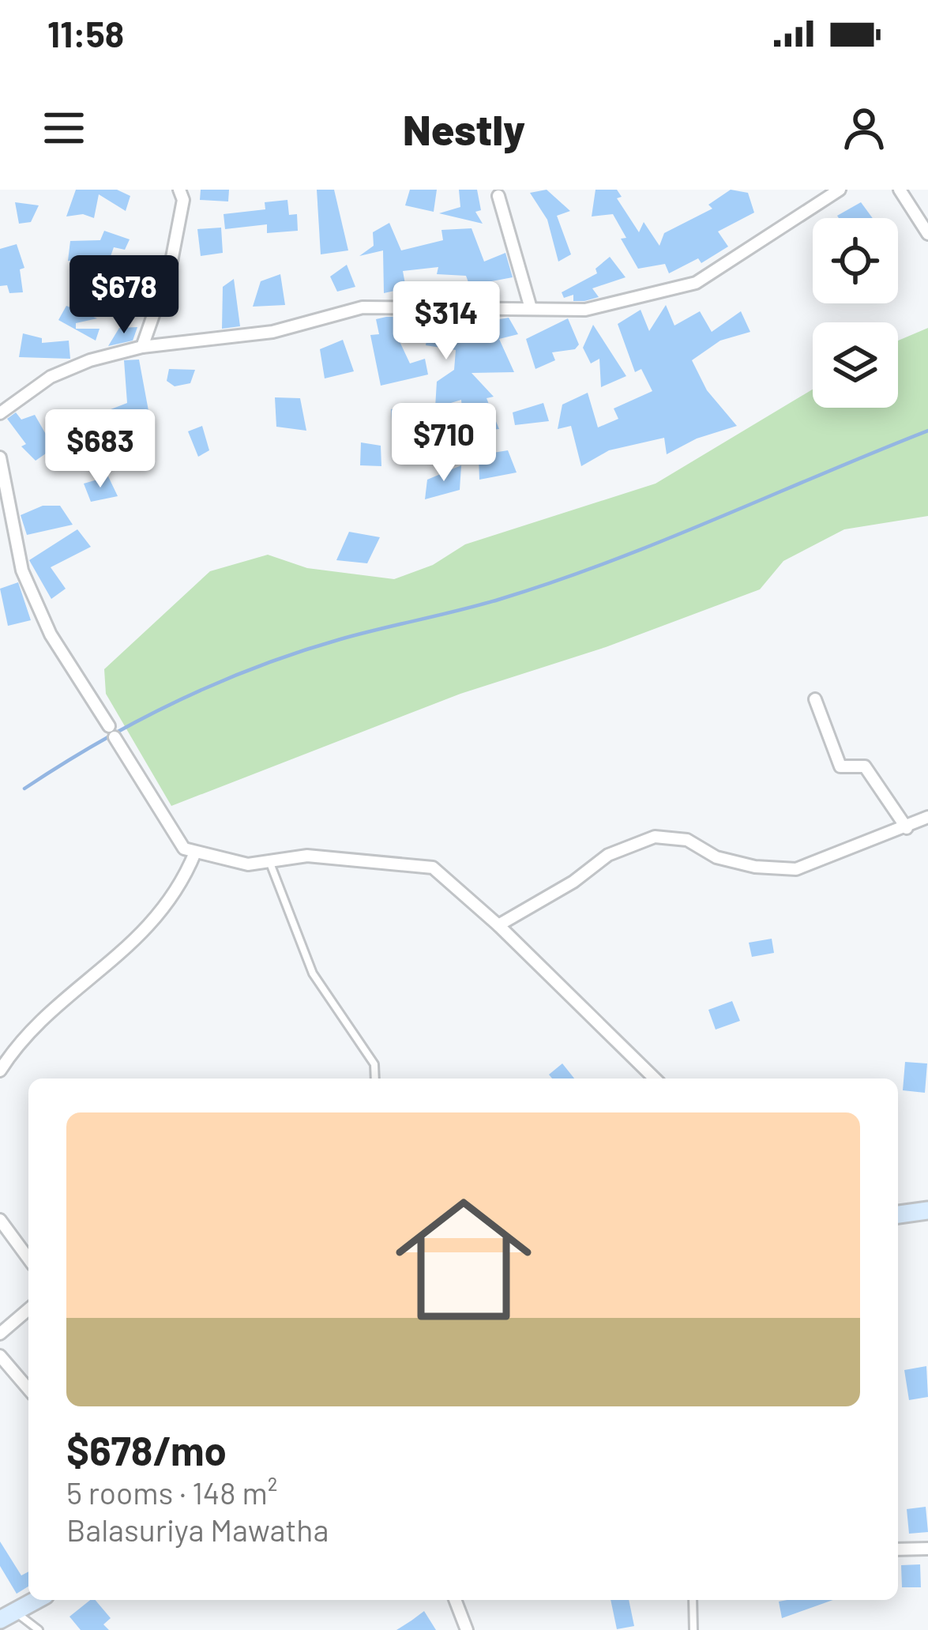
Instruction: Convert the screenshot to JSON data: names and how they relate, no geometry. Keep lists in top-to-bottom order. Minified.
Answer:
{"page":{"status":"11:58","header":"Nestly","price":["$678","$314","$710","$683"],"list":[{"name":"$678/mo","note":"5 rooms · 148 m² · Balasuriya Mawatha"}]}}
